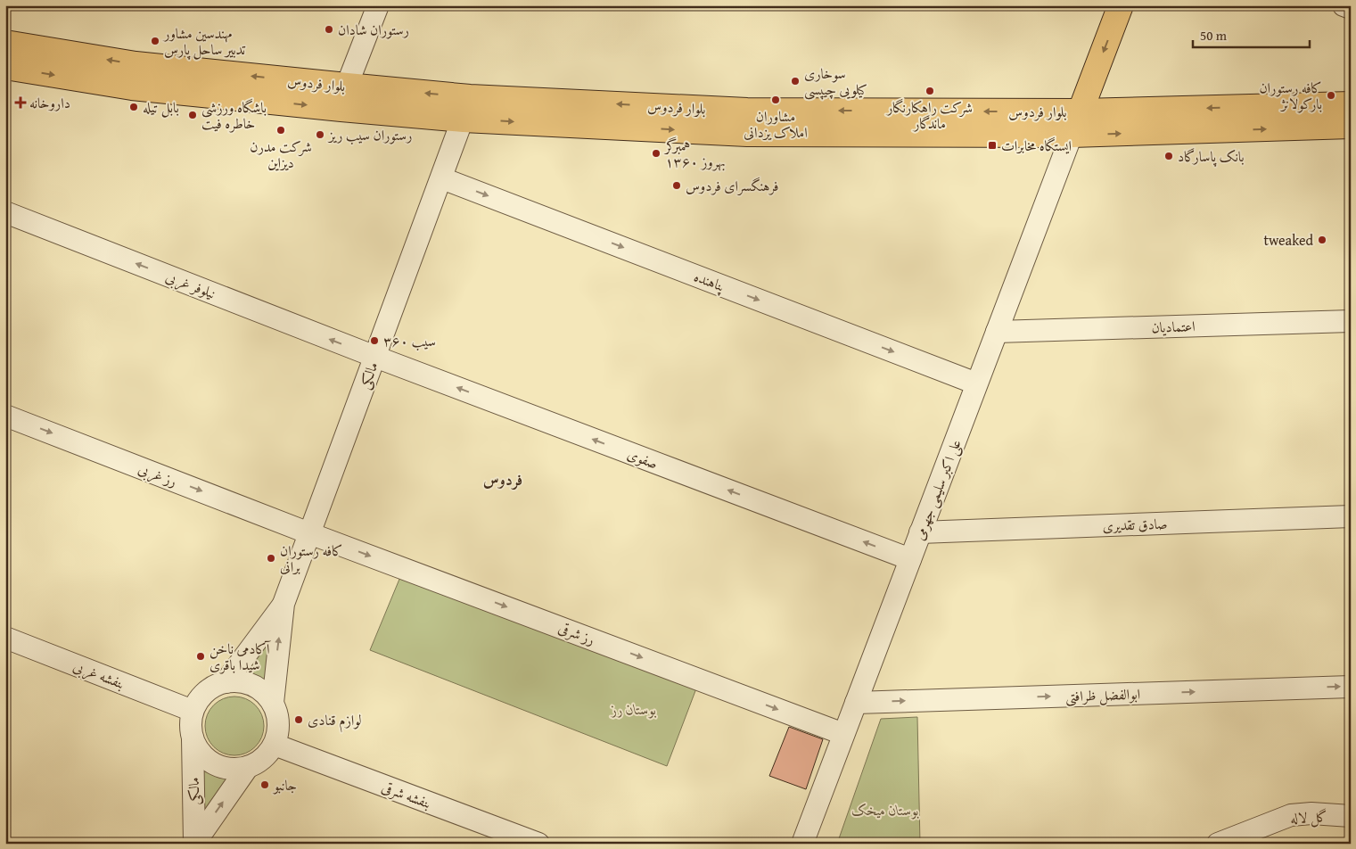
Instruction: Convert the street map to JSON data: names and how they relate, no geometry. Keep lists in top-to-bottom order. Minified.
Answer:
{"streets":{"main road":["بلوار فردوس"],"street":["پناهنده","نیلوفر غربی","اعتمادیان","مالکی","صفوی","رز غربی","علی اکبر سلیمی جهرمی","صادق تقدیری","رز شرقی","بنفشه غربی","ابوالفضل ظرافتی","بنفشه شرقی","گل لاله"]},"crossings":[["بلوار فردوس","مالکی"],["بلوار فردوس","علی اکبر سلیمی جهرمی"],["پناهنده","مالکی"],["پناهنده","علی اکبر سلیمی جهرمی"],["نیلوفر غربی","مالکی"],["نیلوفر غربی","صفوی"],["اعتمادیان","علی اکبر سلیمی جهرمی"],["مالکی","صفوی"],["مالکی","رز غربی"],["مالکی","رز شرقی"],["مالکی","بنفشه غربی"],["مالکی","بنفشه شرقی"],["صفوی","علی اکبر سلیمی جهرمی"],["رز غربی","رز شرقی"],["علی اکبر سلیمی جهرمی","صادق تقدیری"],["علی اکبر سلیمی جهرمی","رز شرقی"],["علی اکبر سلیمی جهرمی","ابوالفضل ظرافتی"],["بنفشه غربی","بنفشه شرقی"]],"one_way":["پناهنده","نیلوفر غربی","صفوی","رز غربی","رز شرقی","ابوالفضل ظرافتی"],"districts":["فردوس"],"parks":["بوستان رز","بوستان میخک"],"places":{"other":["رستوران شادان","مهندسین مشاور تدبیر ساحل پارس","سوخاری كيلويی چيپسی","شرکت راهکارنگار ماندگار","کافه رستوران بارکولانژ","مشاوران املاک یزدانی","بابل تیله","باشگاه ورزشی خاطره فیت","شرکت مدرن دیزاین","رستوران سیب ریز","همبرگر بهروز ۱۳۶۰","بانک پاسارگاد","فرهنگسرای فردوس","tweaked","سیب ۳۶۰","كافه رستوران برانى","آکادمی ناخن شیدا باقری","لوازم قنادی","جانبو"],"health":["داروخانه"],"transit":["ایستگاه مخابرات"]},"scale_bar":"50 m"}
